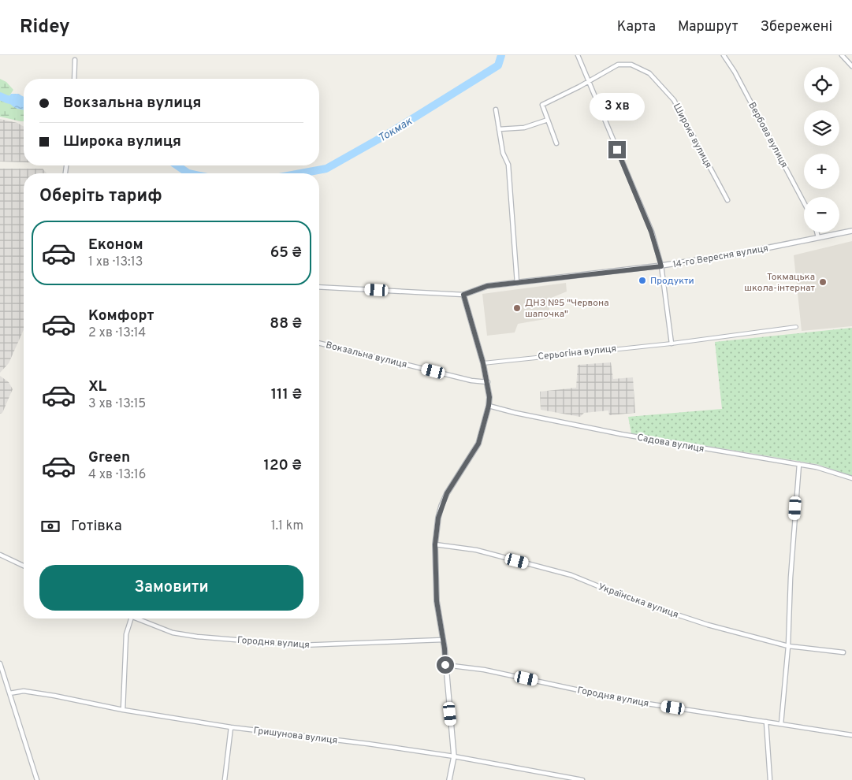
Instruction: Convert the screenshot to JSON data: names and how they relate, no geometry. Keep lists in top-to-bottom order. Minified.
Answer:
{"streets":{"street":["Вербова вулиця","Широка вулиця","14-го Вересня вулиця","Серьогіна вулиця","Вокзальна вулиця","Садова вулиця","Українська вулиця","Городня вулиця","Гришунова вулиця"]},"water":["Токмак"],"places":["Продукти","Токмацька школа-інтернат","ДНЗ №5 \"Червона шапочка\""],"page":{"header":"Ridey","nav":["Карта","Маршрут","Збережені"],"map_buttons":["+","−"],"banner":["Вокзальна вулиця","Широка вулиця"],"bubble":"3 хв","heading":"Оберіть тариф","list":[{"name":"Економ","note":"1 хв · 13:13","value":"65 ₴"},{"name":"Комфорт","note":"2 хв · 13:14","value":"88 ₴"},{"name":"XL","note":"3 хв · 13:15","value":"111 ₴"},{"name":"Green","note":"4 хв · 13:16","value":"120 ₴"}],"pay":["Готівка","1.1 km"],"buttons":"Замовити"}}
